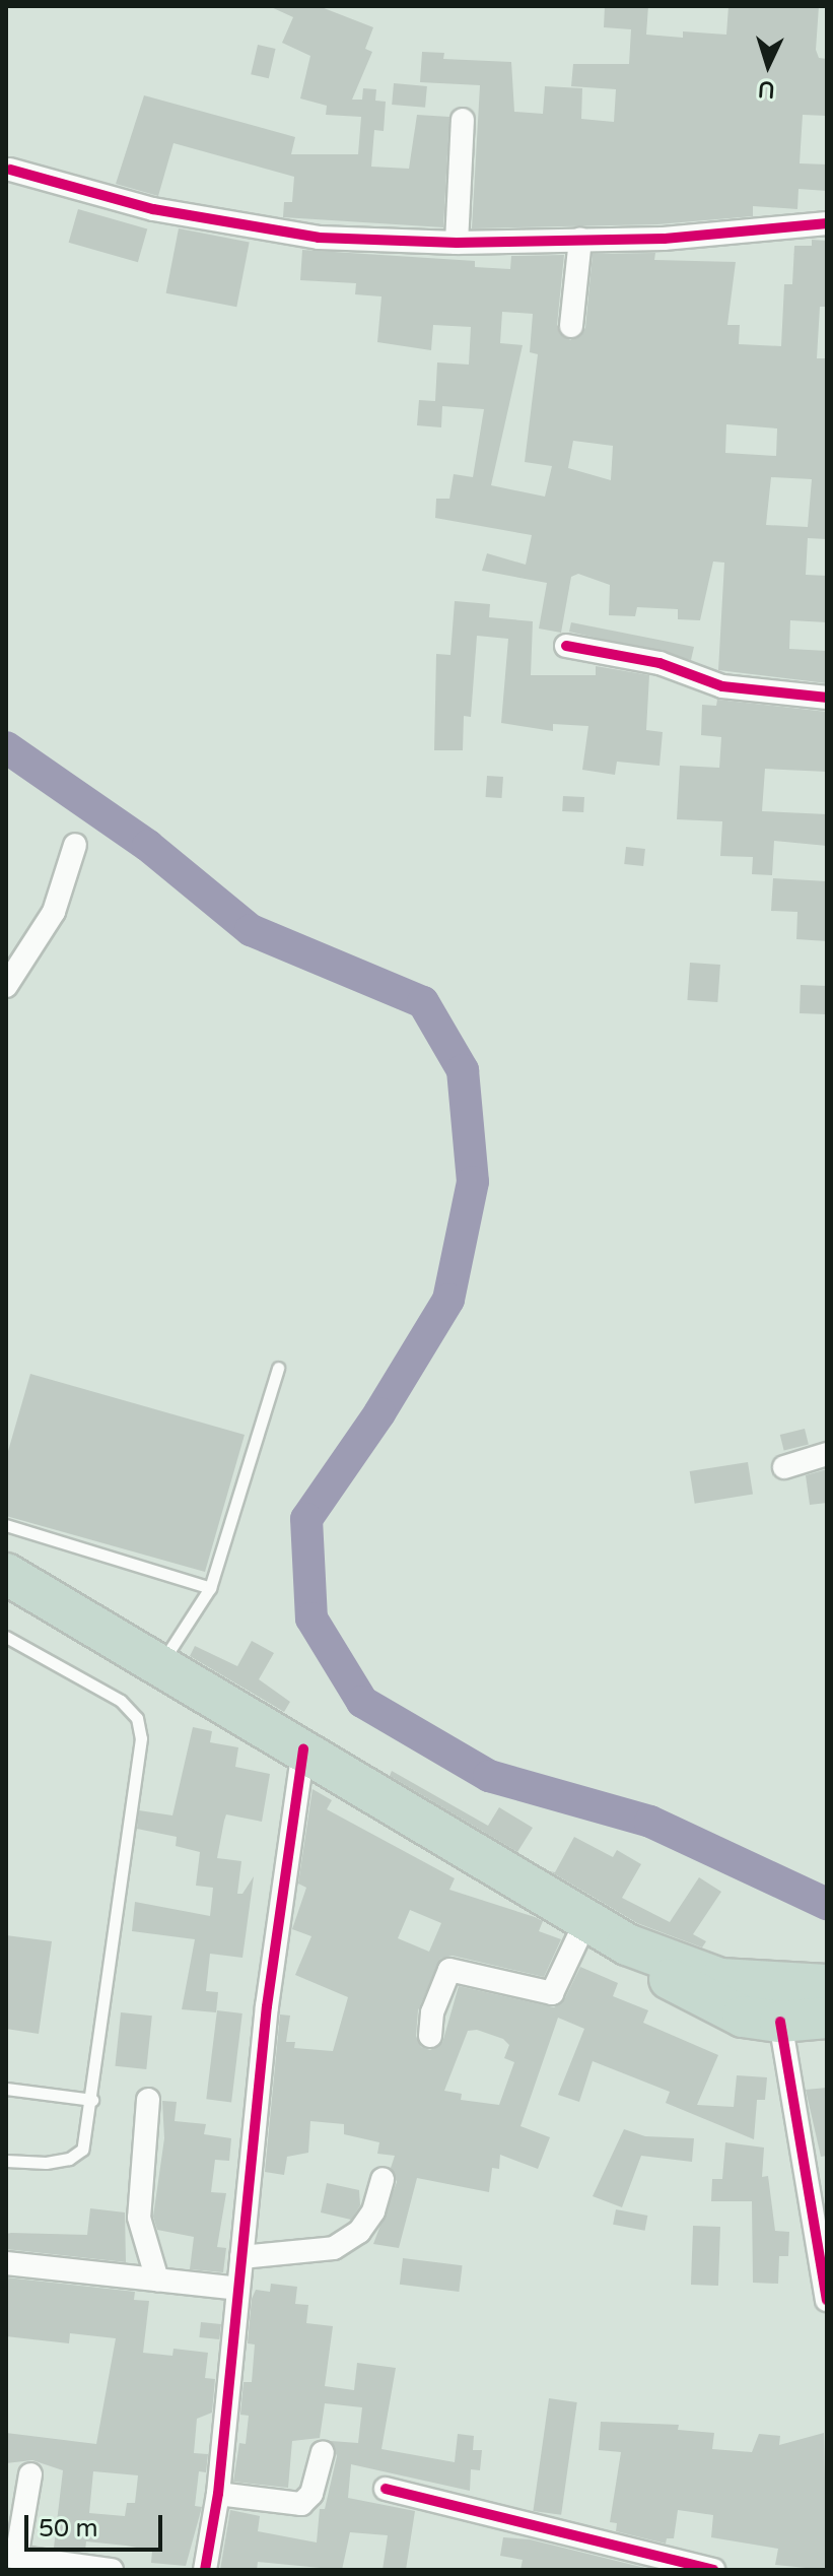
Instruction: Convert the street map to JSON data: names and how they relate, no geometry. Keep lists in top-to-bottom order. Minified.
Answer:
{"scale_bar":"50 m","north":"bottom"}
